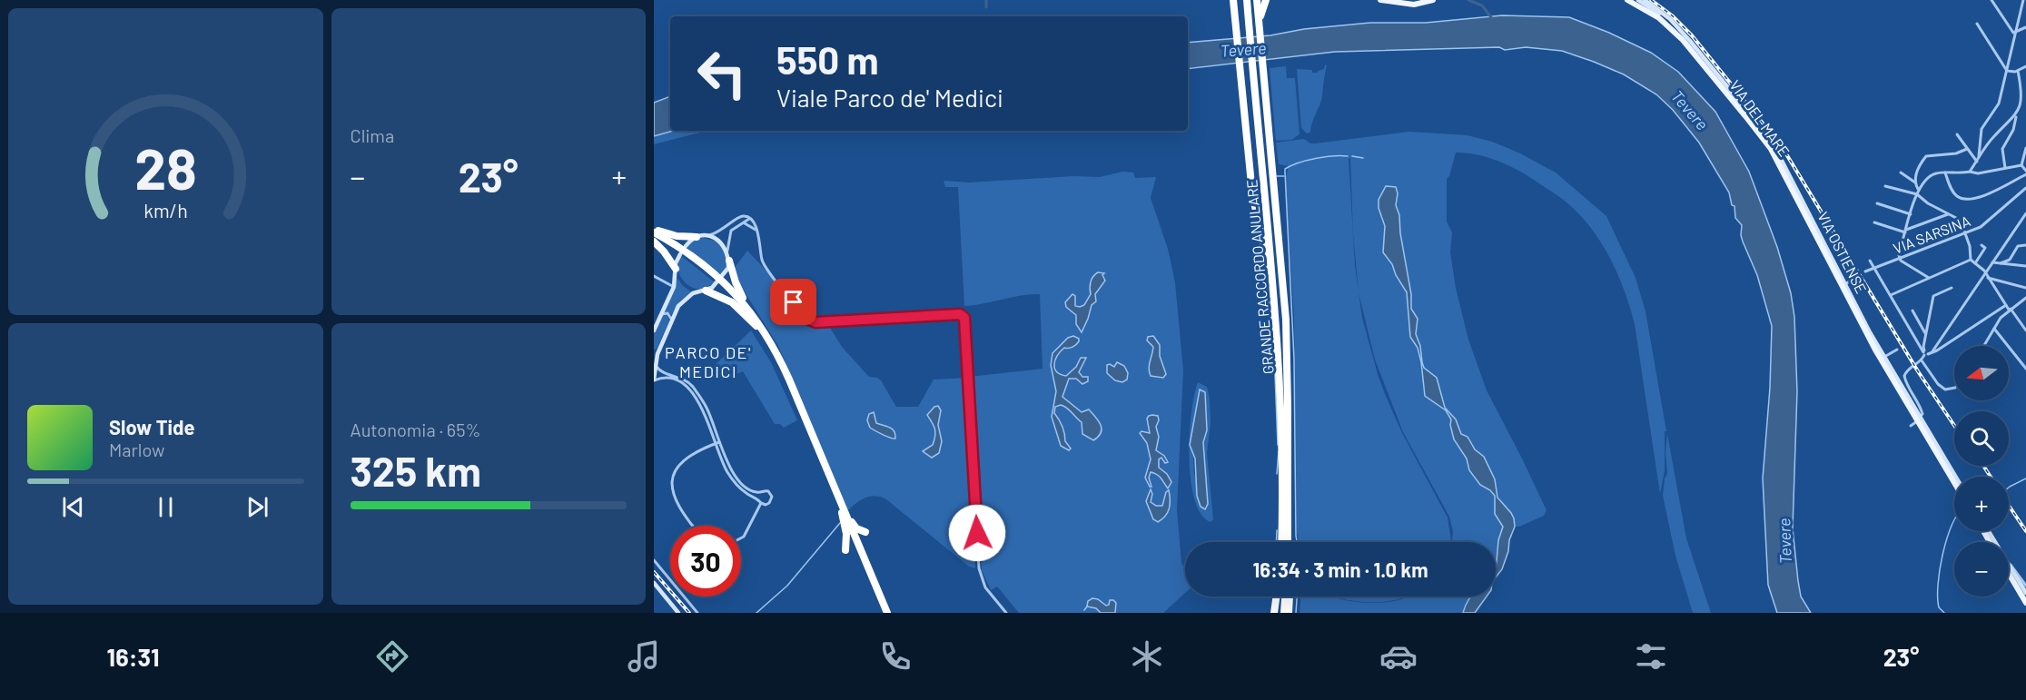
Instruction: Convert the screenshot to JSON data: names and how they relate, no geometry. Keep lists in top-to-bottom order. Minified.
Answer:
{"streets":{"highway":["GRANDE RACCORDO ANULARE"],"main road":["VIA DEL MARE","VIA OSTIENSE"],"street":["VIA SARSINA"]},"crossings":[["VIA DEL MARE","VIA OSTIENSE"]],"districts":["PARCO DE' MEDICI"],"water":["Tevere"],"north":"left","page":{"tile":["Clima",["Autonomia · 65%","325 km"]],"turn":["550 m","Viale Parco de' Medici"],"heat":["−","23°","+"],"map_buttons":["+","−"],"song":["Slow Tide","Marlow"],"limit":"30","trip":"16:34 · 3 min · 1.0 km","tabs":["16:31","23°"],"gauge":["28","km/h"]}}
